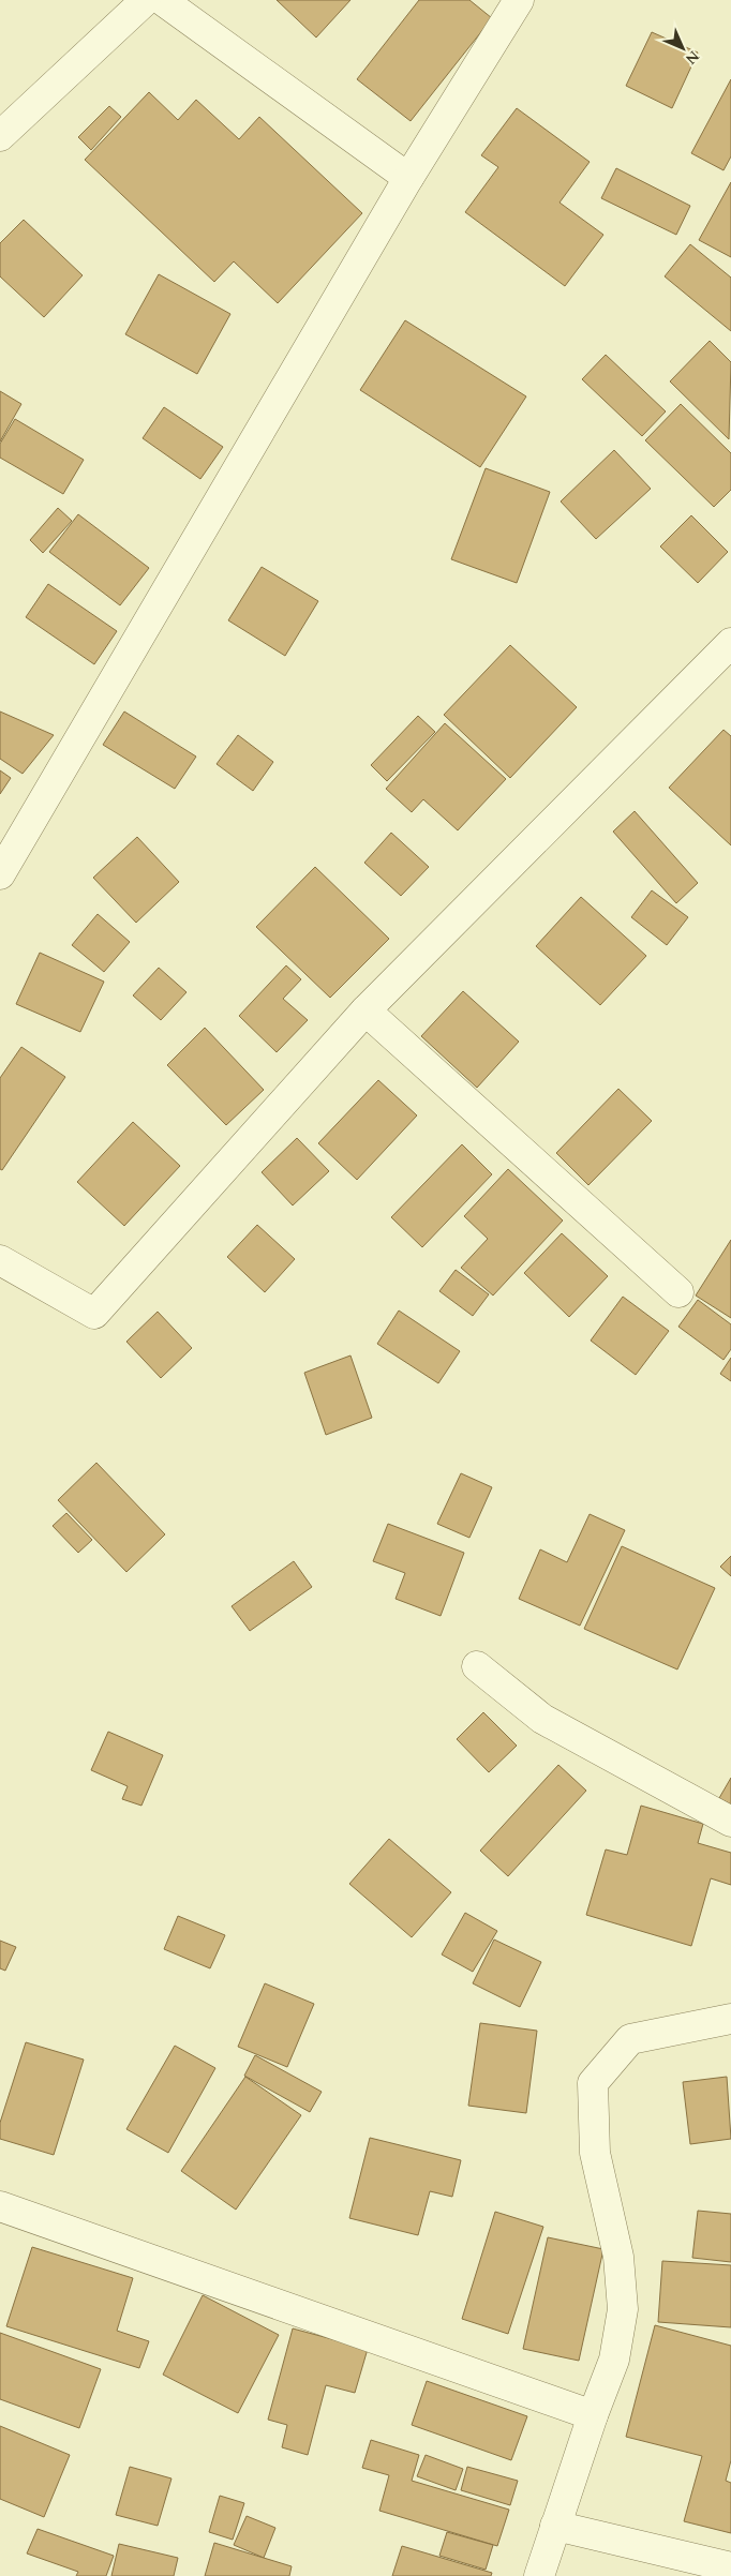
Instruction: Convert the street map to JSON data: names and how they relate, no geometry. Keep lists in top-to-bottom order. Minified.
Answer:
{"north":"bottom right"}
